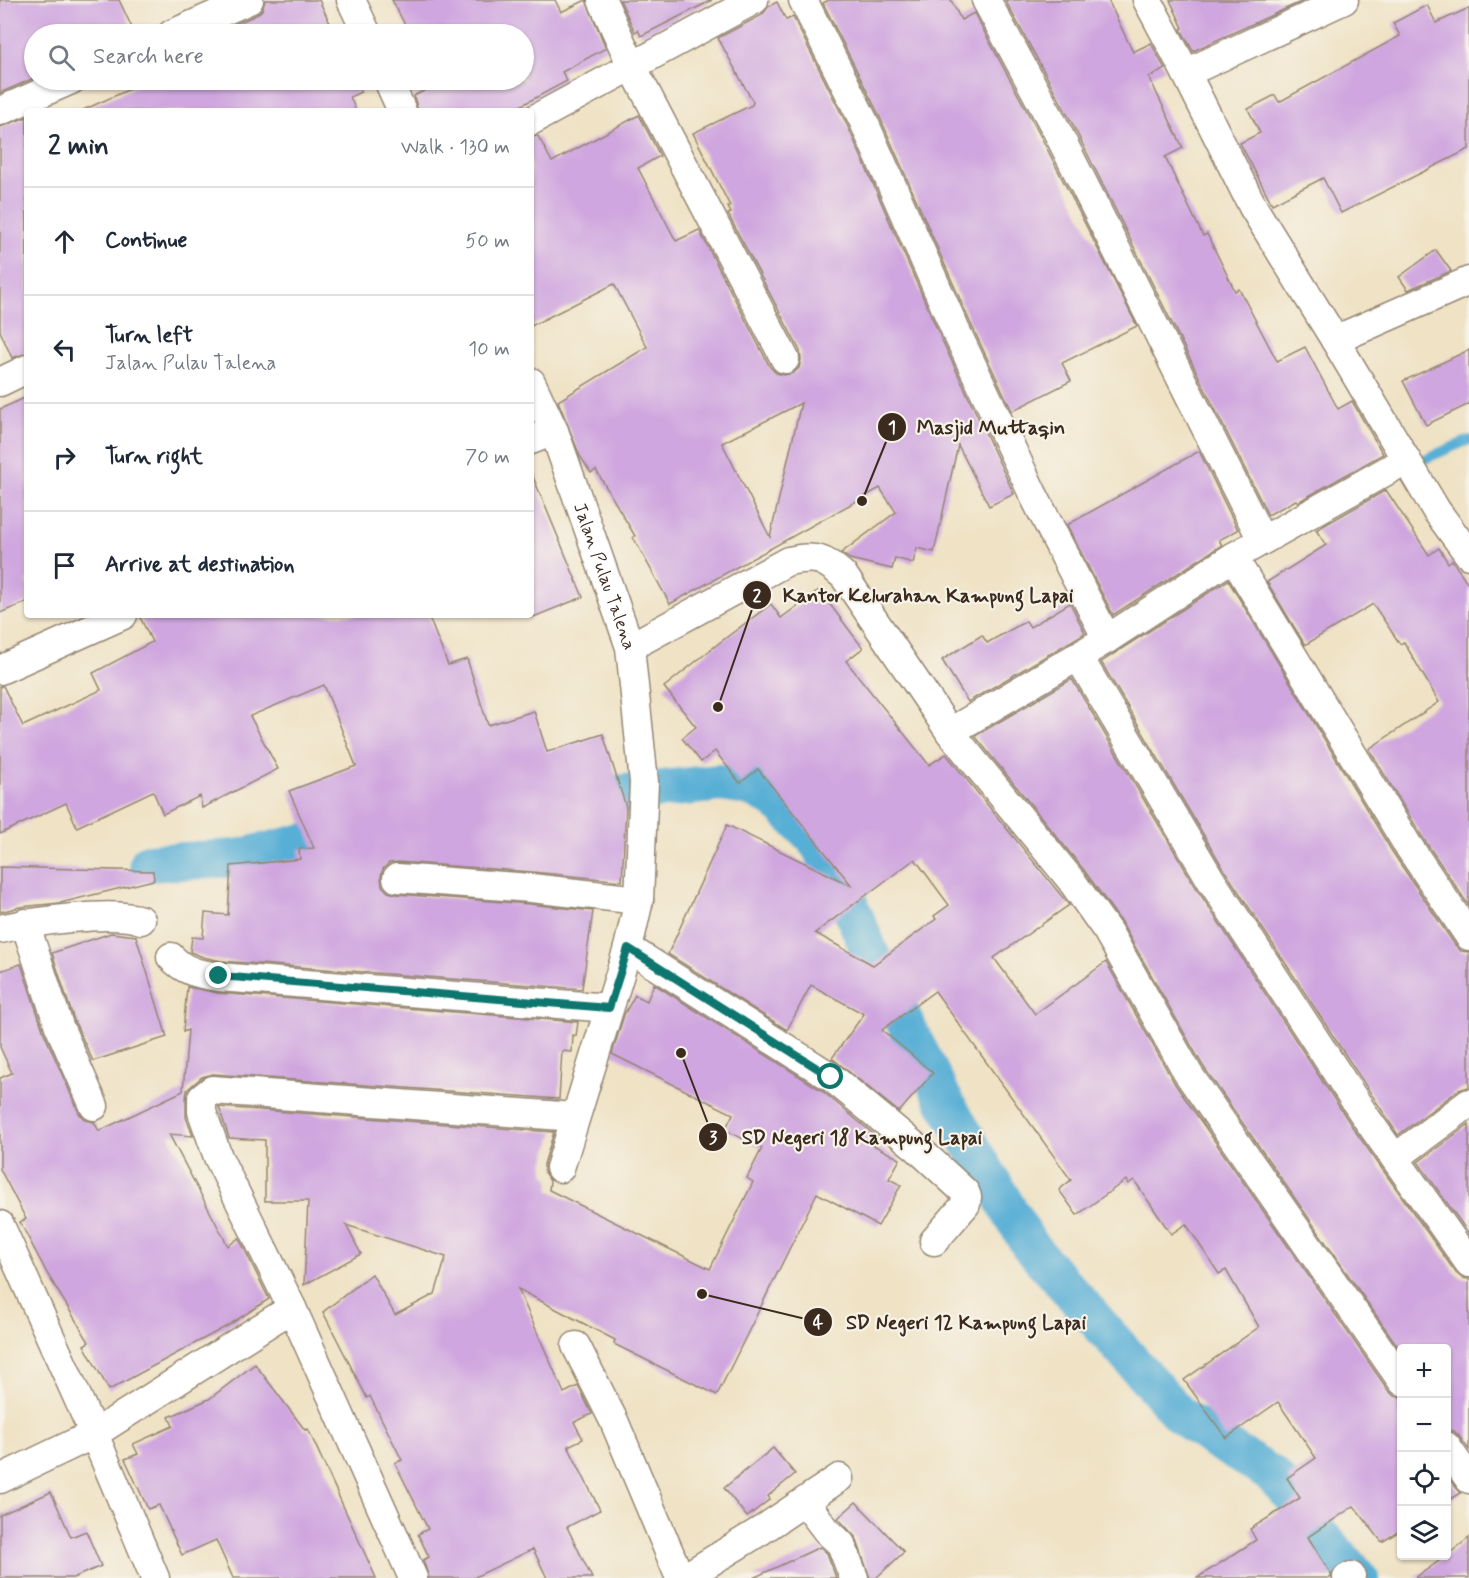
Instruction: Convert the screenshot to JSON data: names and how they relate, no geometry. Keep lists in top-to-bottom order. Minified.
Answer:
{"streets":{"street":["Jalan Pulau Talena"]},"places":["Masjid Muttaqin","Kantor Kelurahan Kampung Lapai","SD Negeri 18 Kampung Lapai","SD Negeri 12 Kampung Lapai"],"page":{"search":"Search here","heading":["2 min","Walk · 130 m"],"list":[["Continue","50 m"],["Turn left","Jalan Pulau Talena","10 m"],["Turn right","70 m"],"Arrive at destination"],"map_buttons":["+","−"]}}
